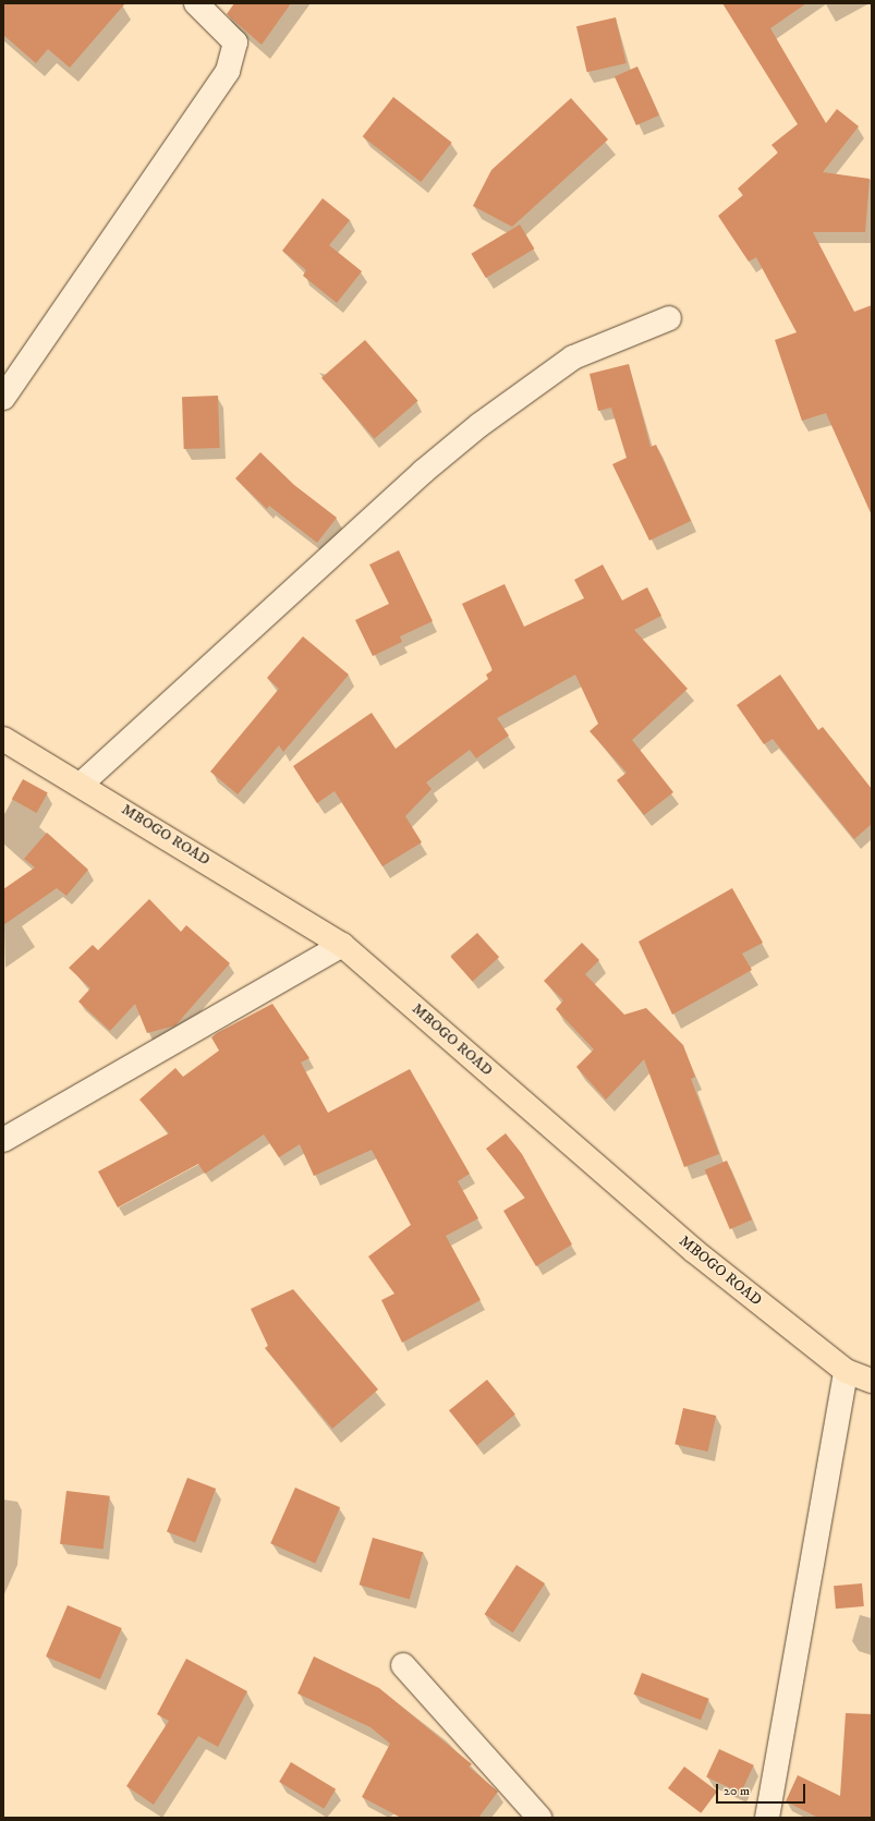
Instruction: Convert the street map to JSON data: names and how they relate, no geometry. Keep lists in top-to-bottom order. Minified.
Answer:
{"streets":{"main road":["MBOGO ROAD"]},"scale_bar":"20 m"}
